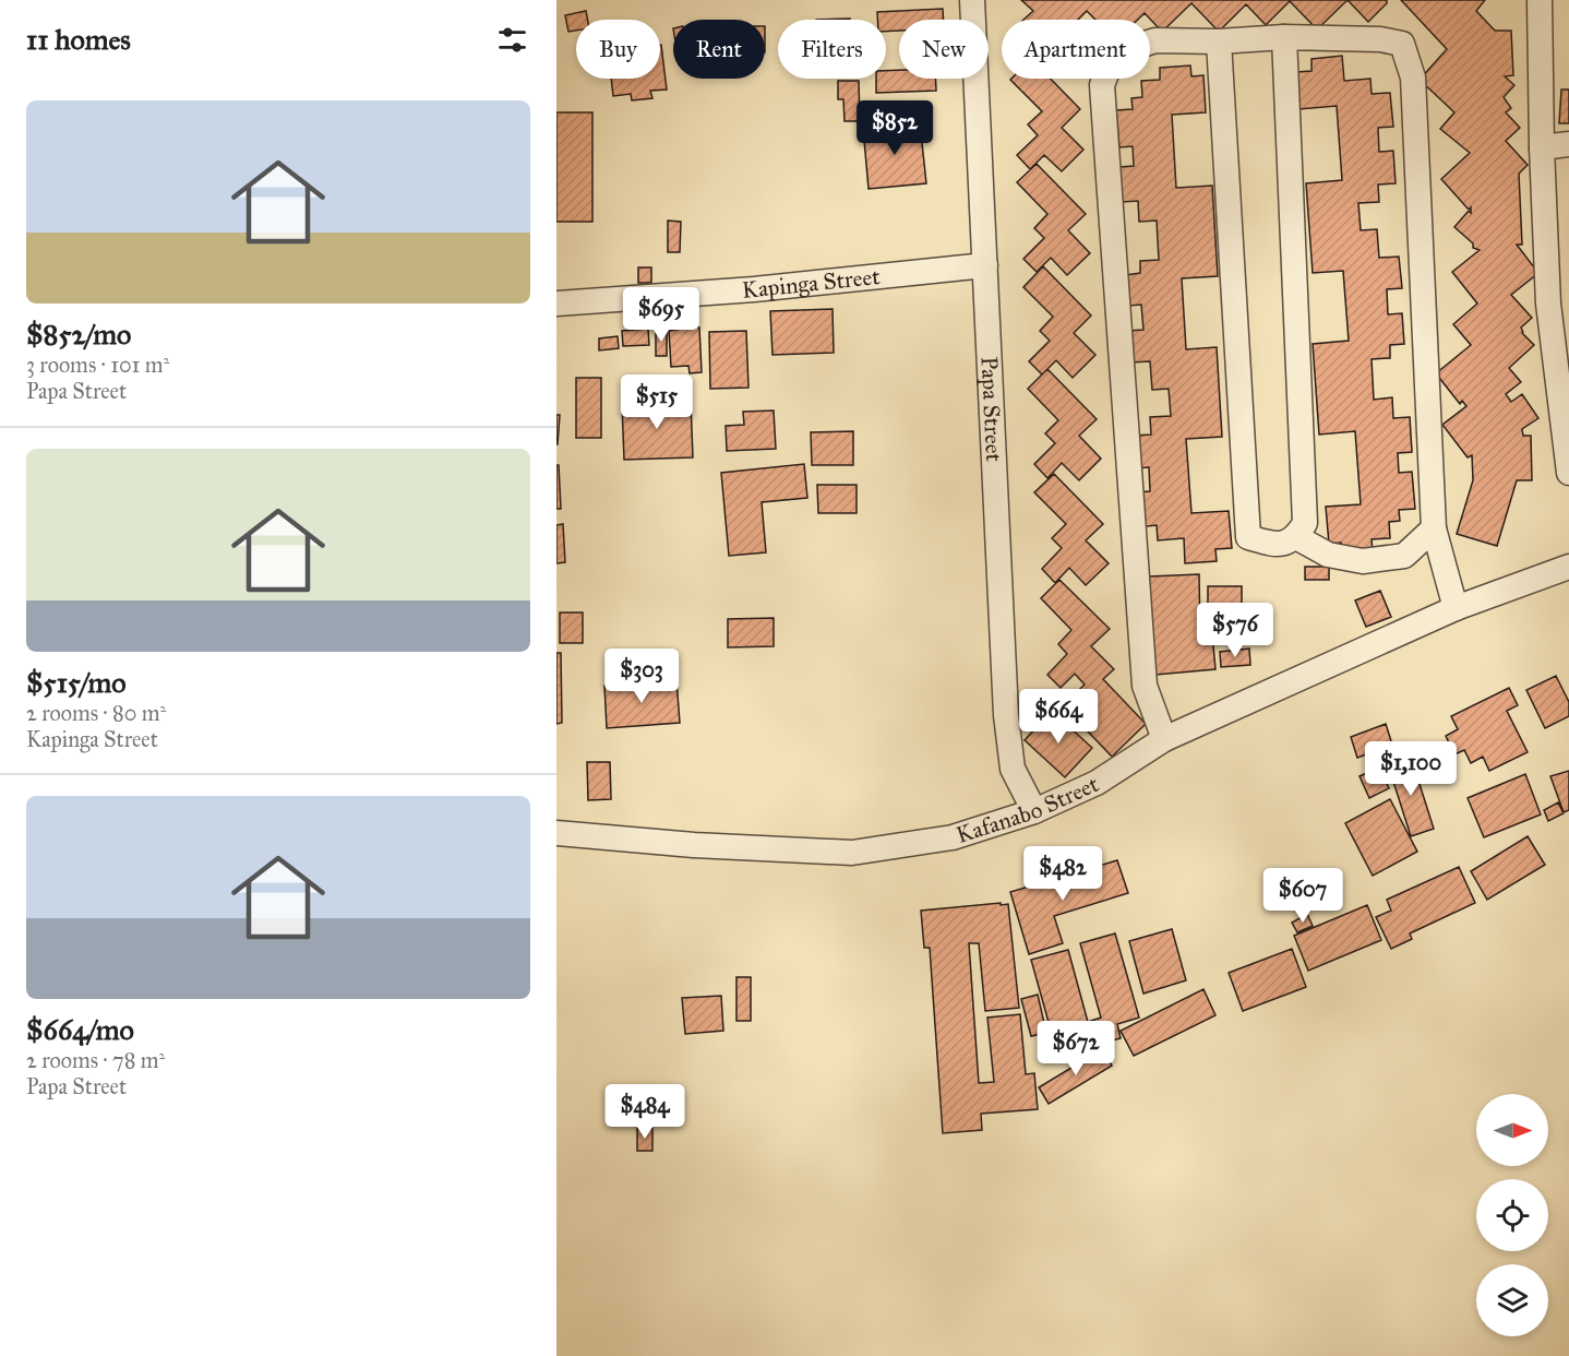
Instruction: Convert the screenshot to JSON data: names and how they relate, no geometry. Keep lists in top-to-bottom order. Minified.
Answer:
{"streets":{"street":["Kapinga Street","Papa Street","Kafanabo Street"]},"crossings":[["Kapinga Street","Papa Street"],["Papa Street","Kafanabo Street"]],"north":"right","page":{"heading":"11 homes","chip":["Buy","Rent","Filters","New","Apartment"],"list":[{"name":"$852/mo","note":"3 rooms · 101 m² · Papa Street"},{"name":"$515/mo","note":"2 rooms · 80 m² · Kapinga Street"},{"name":"$664/mo","note":"2 rooms · 78 m² · Papa Street"}],"price":["$852","$695","$515","$576","$303","$664","$1,100","$482","$607","$672","$484"]}}
